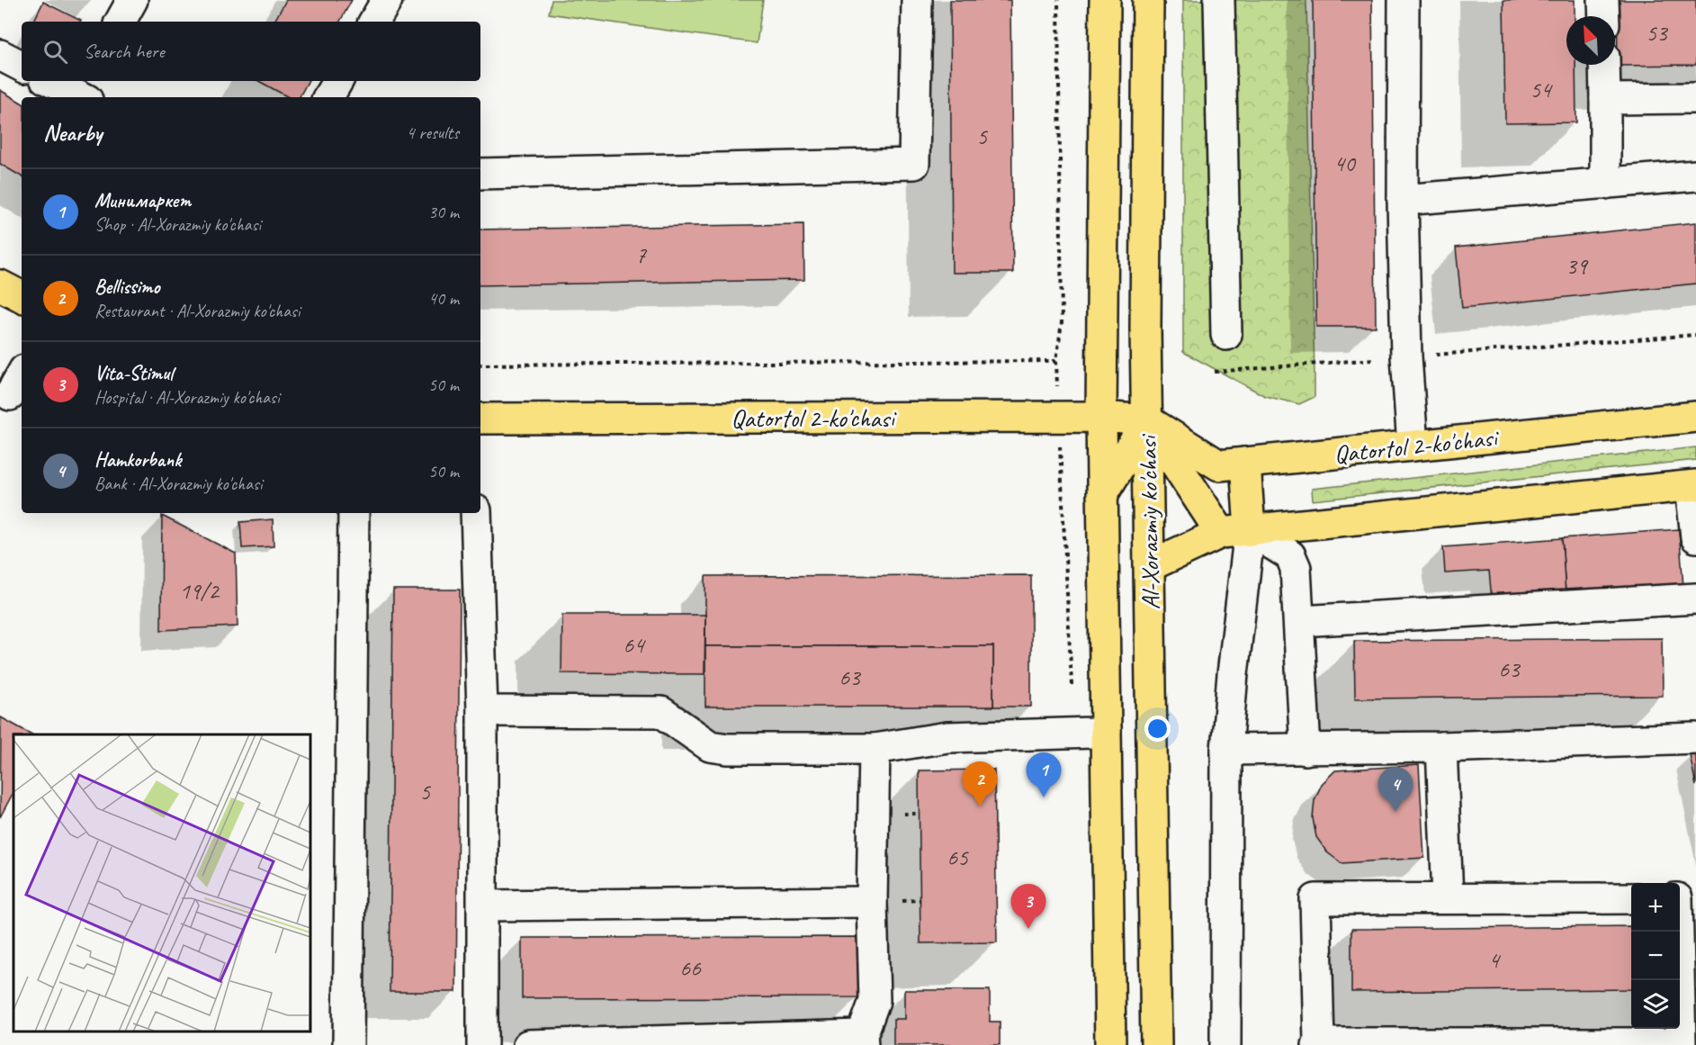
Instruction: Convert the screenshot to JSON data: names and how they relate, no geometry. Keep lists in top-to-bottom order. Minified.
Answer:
{"streets":{"main road":["Qatortol 2-ko'chasi","Al-Xorazmiy ko'chasi"]},"crossings":[["Qatortol 2-ko'chasi","Al-Xorazmiy ko'chasi"]],"house_numbers":["53","54","5","40","7","39","19/2","64","63","63","5","65","4","66"],"north":"top left","page":{"search":"Search here","heading":["Nearby","4 results"],"list":[{"mark":"1","name":"Минимаркет","note":"Shop · Al-Xorazmiy ko'chasi","value":"30 m"},{"mark":"2","name":"Bellissimo","note":"Restaurant · Al-Xorazmiy ko'chasi","value":"40 m"},{"mark":"3","name":"Vita-Stimul","note":"Hospital · Al-Xorazmiy ko'chasi","value":"50 m"},{"mark":"4","name":"Hamkorbank","note":"Bank · Al-Xorazmiy ko'chasi","value":"50 m"}],"pins":["1","2","4","3"],"map_buttons":["+","−"]}}
